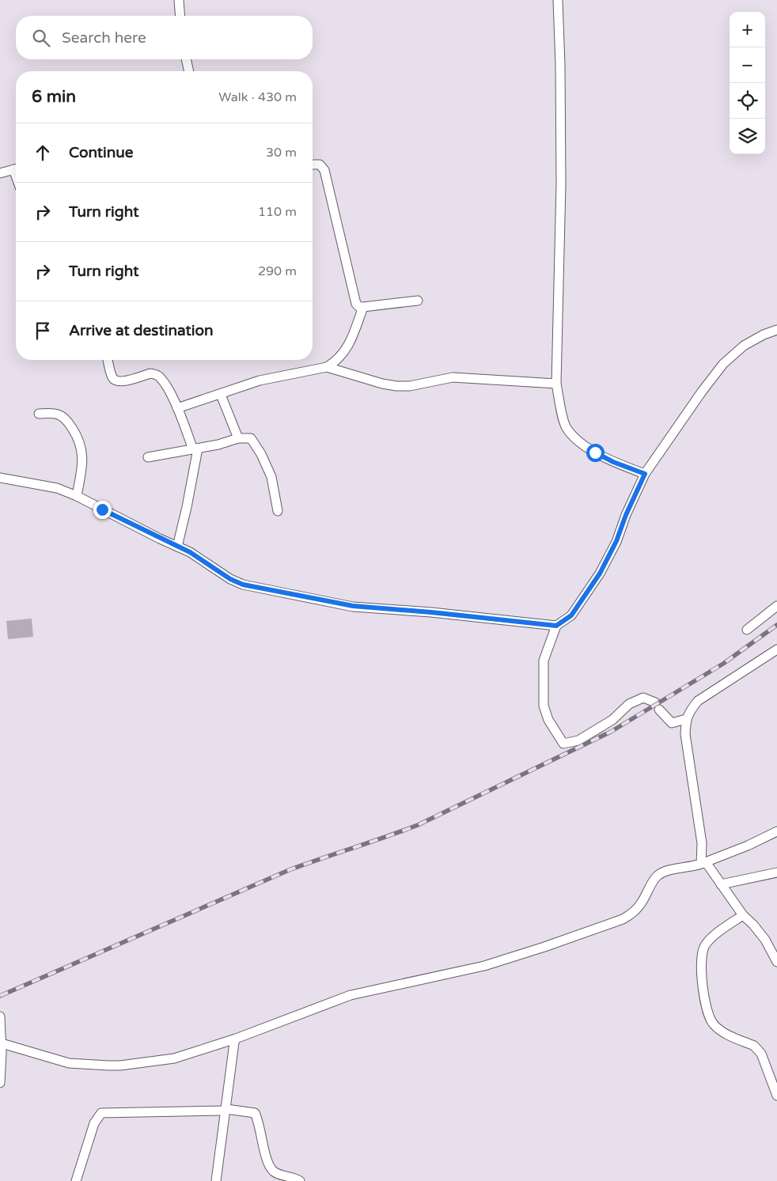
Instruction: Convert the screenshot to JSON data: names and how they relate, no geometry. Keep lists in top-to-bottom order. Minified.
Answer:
{"page":{"map_buttons":["+","−"],"search":"Search here","heading":["6 min","Walk · 430 m"],"list":[["Continue","30 m"],["Turn right","110 m"],["Turn right","290 m"],"Arrive at destination"]}}
